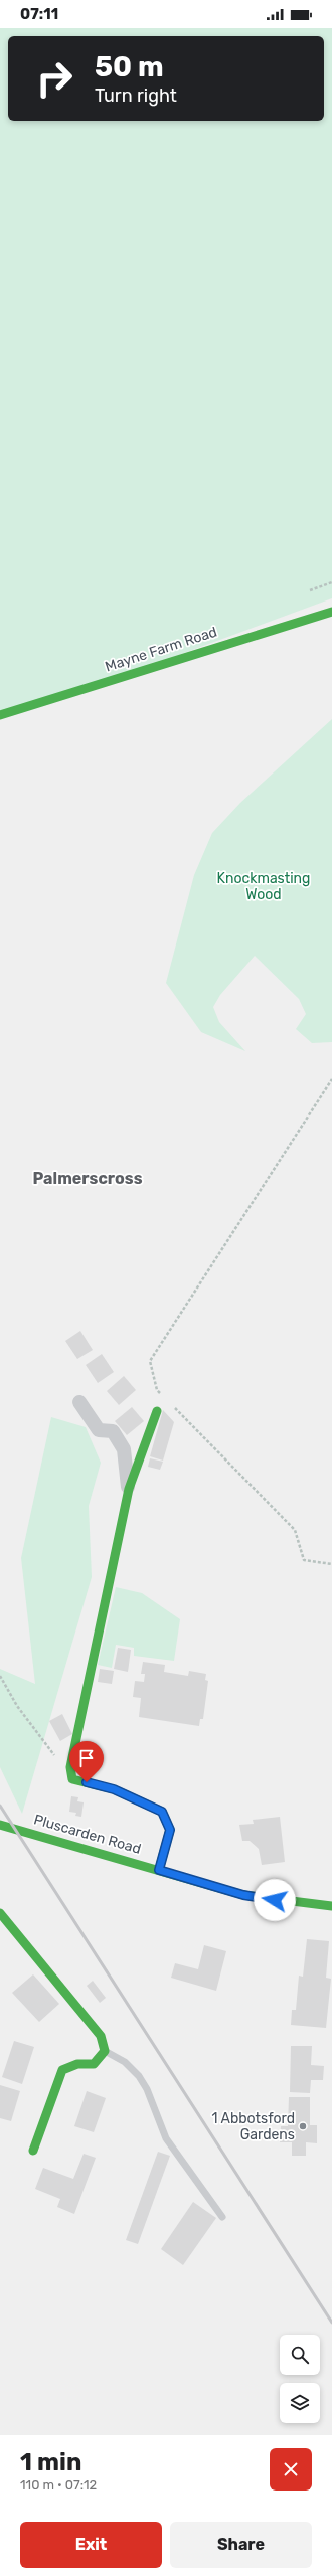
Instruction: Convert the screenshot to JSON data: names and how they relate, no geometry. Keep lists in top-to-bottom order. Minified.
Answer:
{"streets":{"street":["Mayne Farm Road","Pluscarden Road"]},"districts":["Palmerscross"],"parks":["Knockmasting Wood"],"places":["1 Abbotsford Gardens"],"page":{"status":"07:11","turn":["50 m","Turn right"],"heading":["1 min","110 m · 07:12"],"buttons":["Exit","Share"]}}
